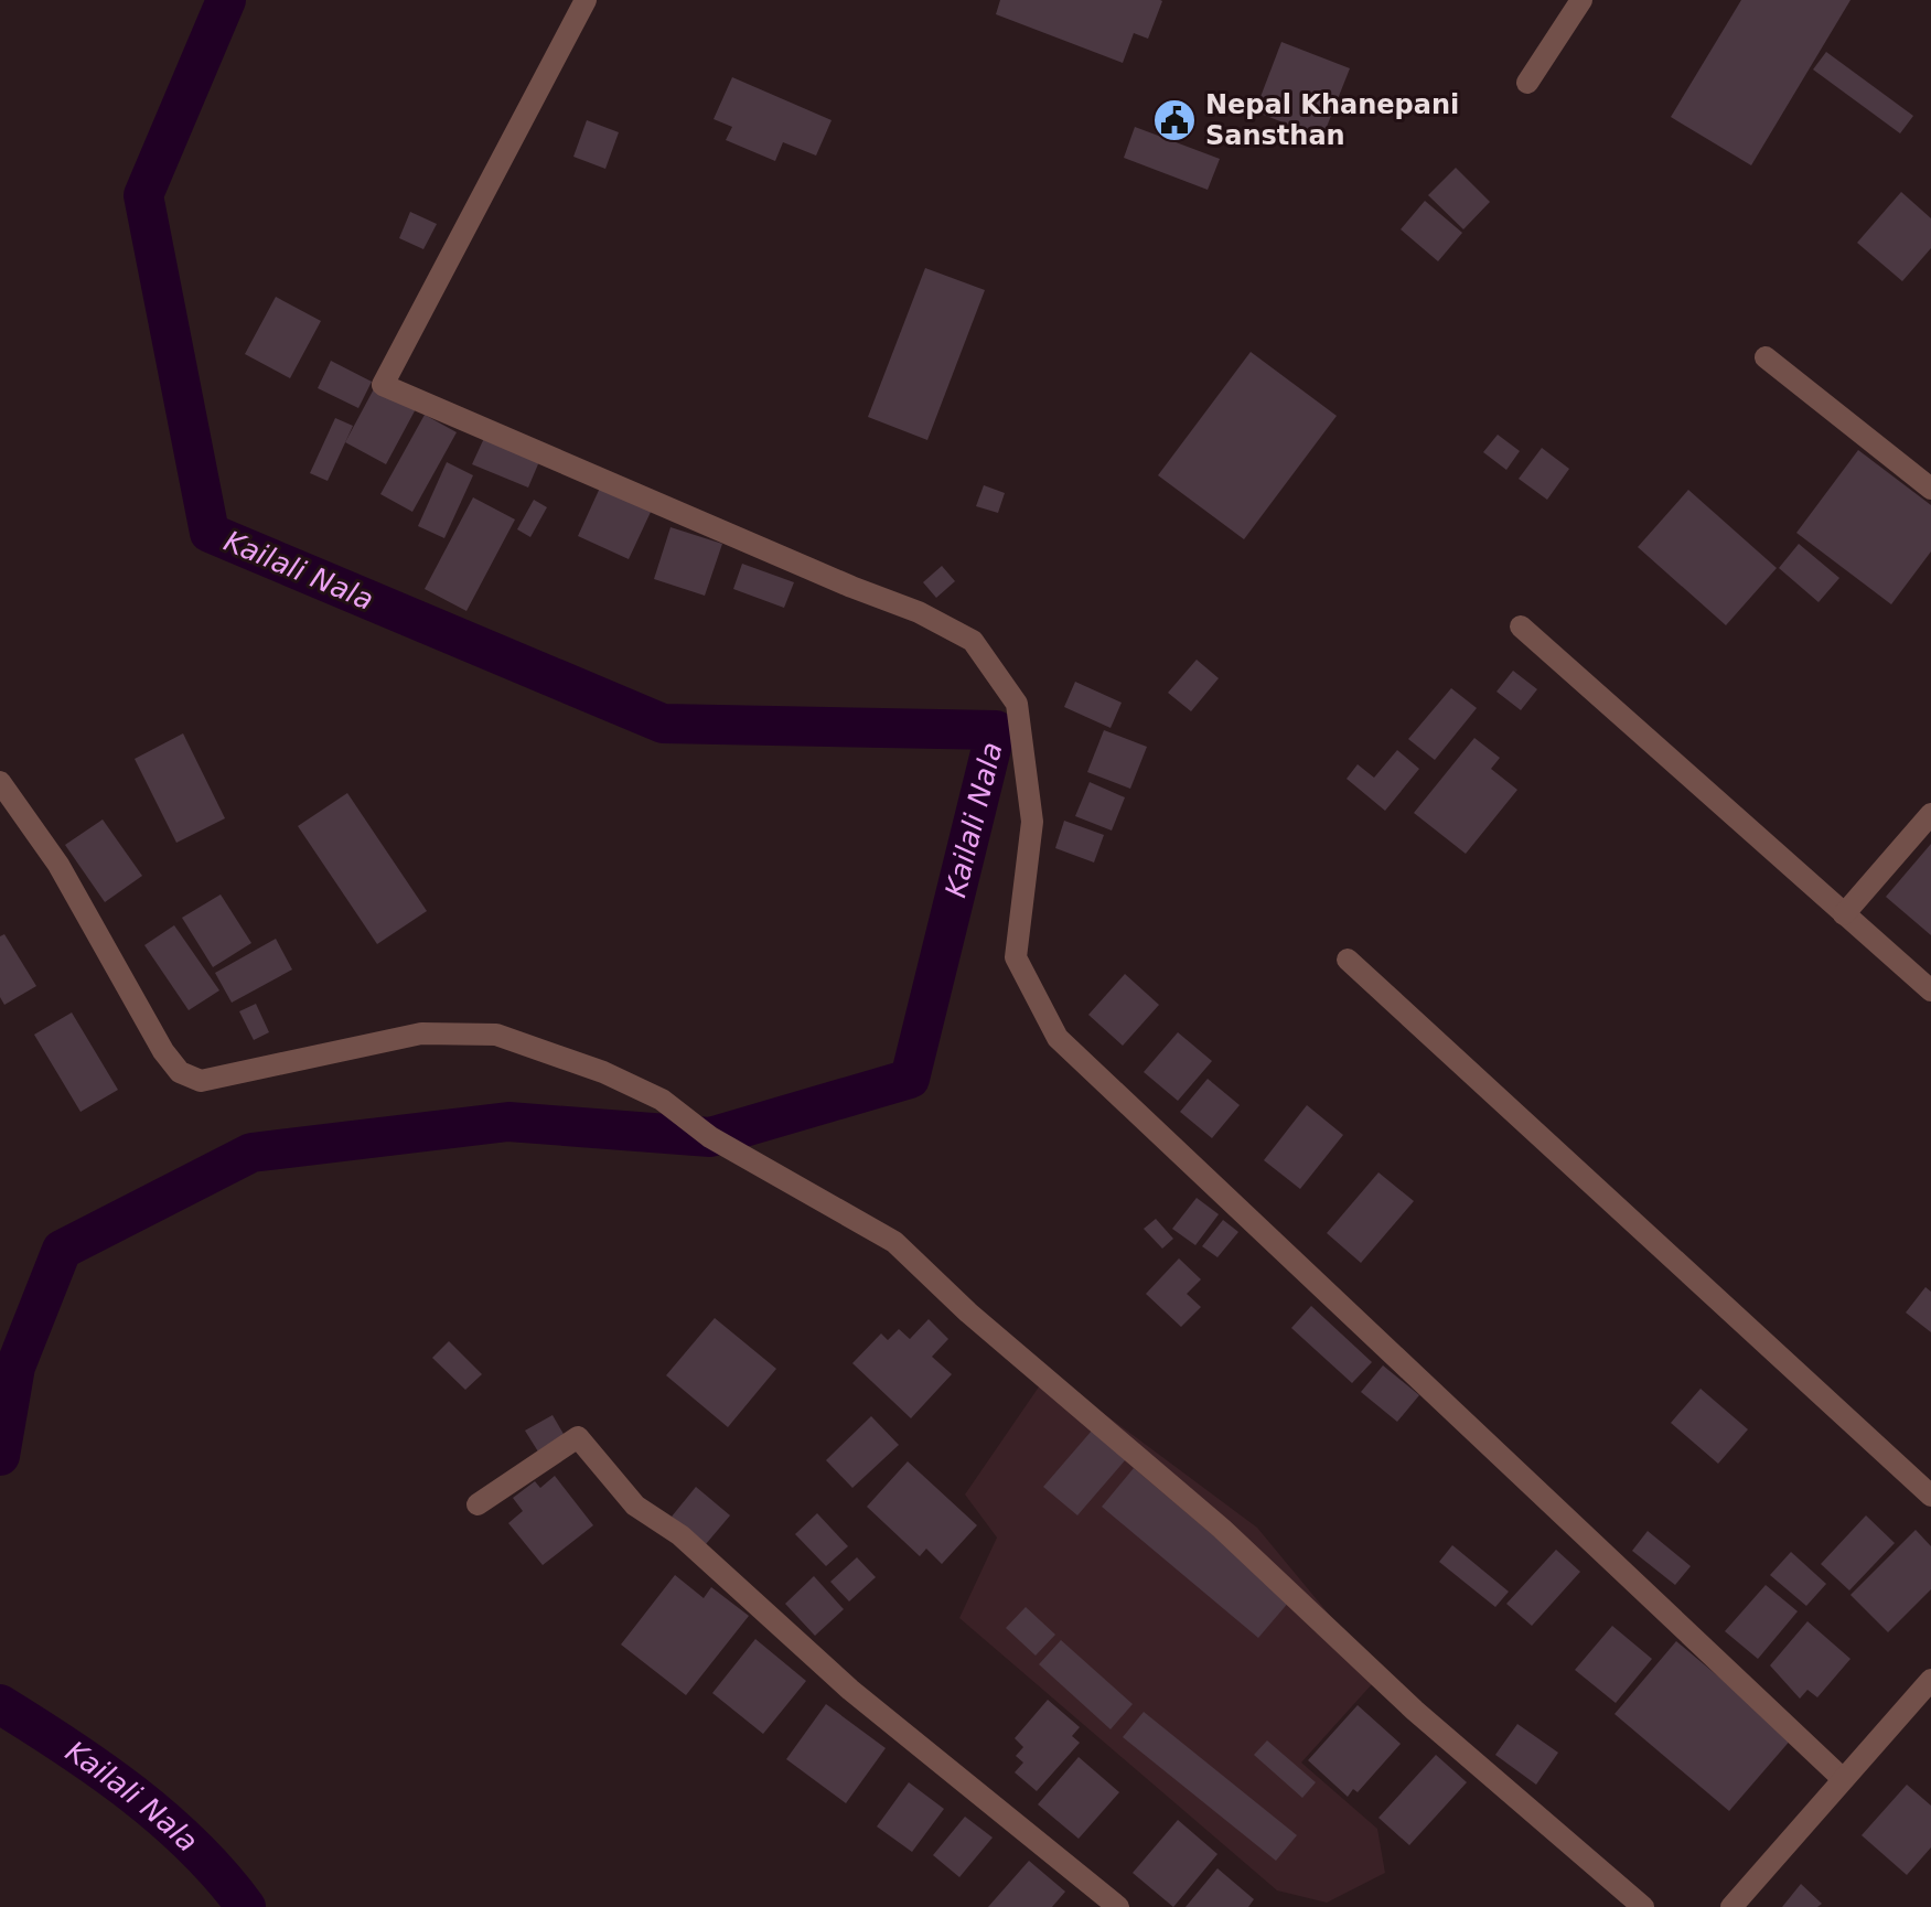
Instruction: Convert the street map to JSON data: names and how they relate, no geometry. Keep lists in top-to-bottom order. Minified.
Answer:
{"water":["Kailali Nala"],"places":{"public building":["Nepal Khanepani Sansthan"]}}
